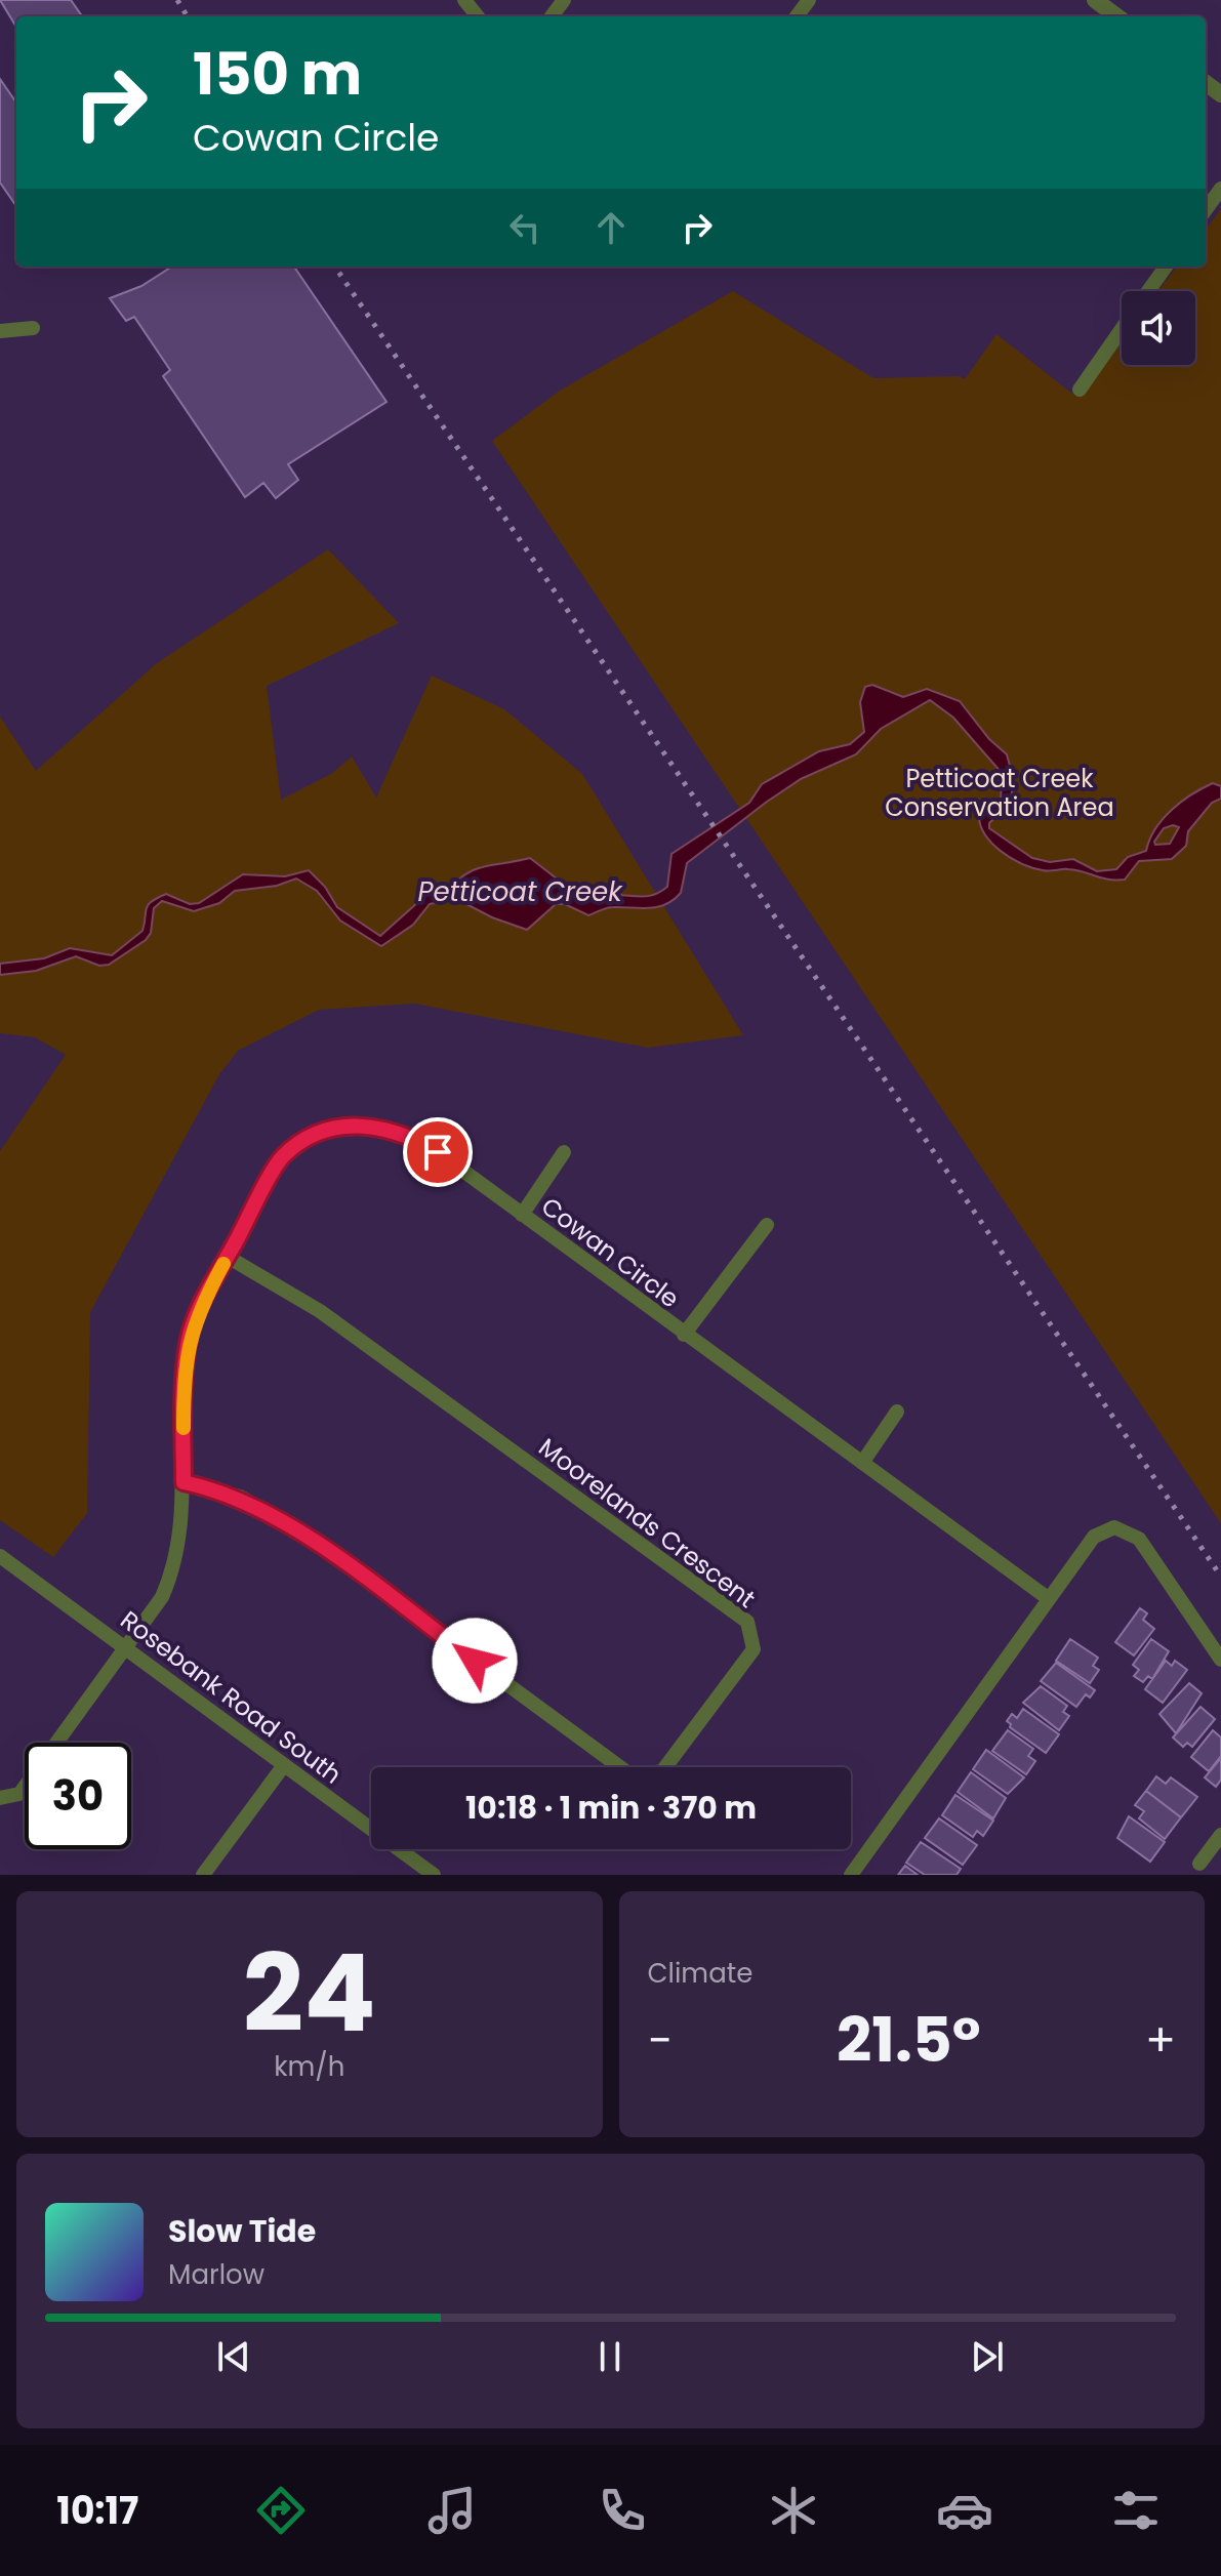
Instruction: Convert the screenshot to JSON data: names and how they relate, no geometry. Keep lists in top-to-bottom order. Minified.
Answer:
{"streets":{"street":["Cowan Circle","Moorelands Crescent","Rosebank Road South"]},"crossings":[["Cowan Circle","Moorelands Crescent"],["Cowan Circle","Rosebank Road South"]],"water":["Petticoat Creek"],"parks":["Petticoat Creek Conservation Area"],"page":{"turn":["150 m","Cowan Circle"],"limit":"30","trip":"10:18 · 1 min · 370 m","tile":[["24","km/h"],"Climate"],"heat":["−","21.5°","+"],"song":["Slow Tide","Marlow"],"tabs":"10:17"}}
